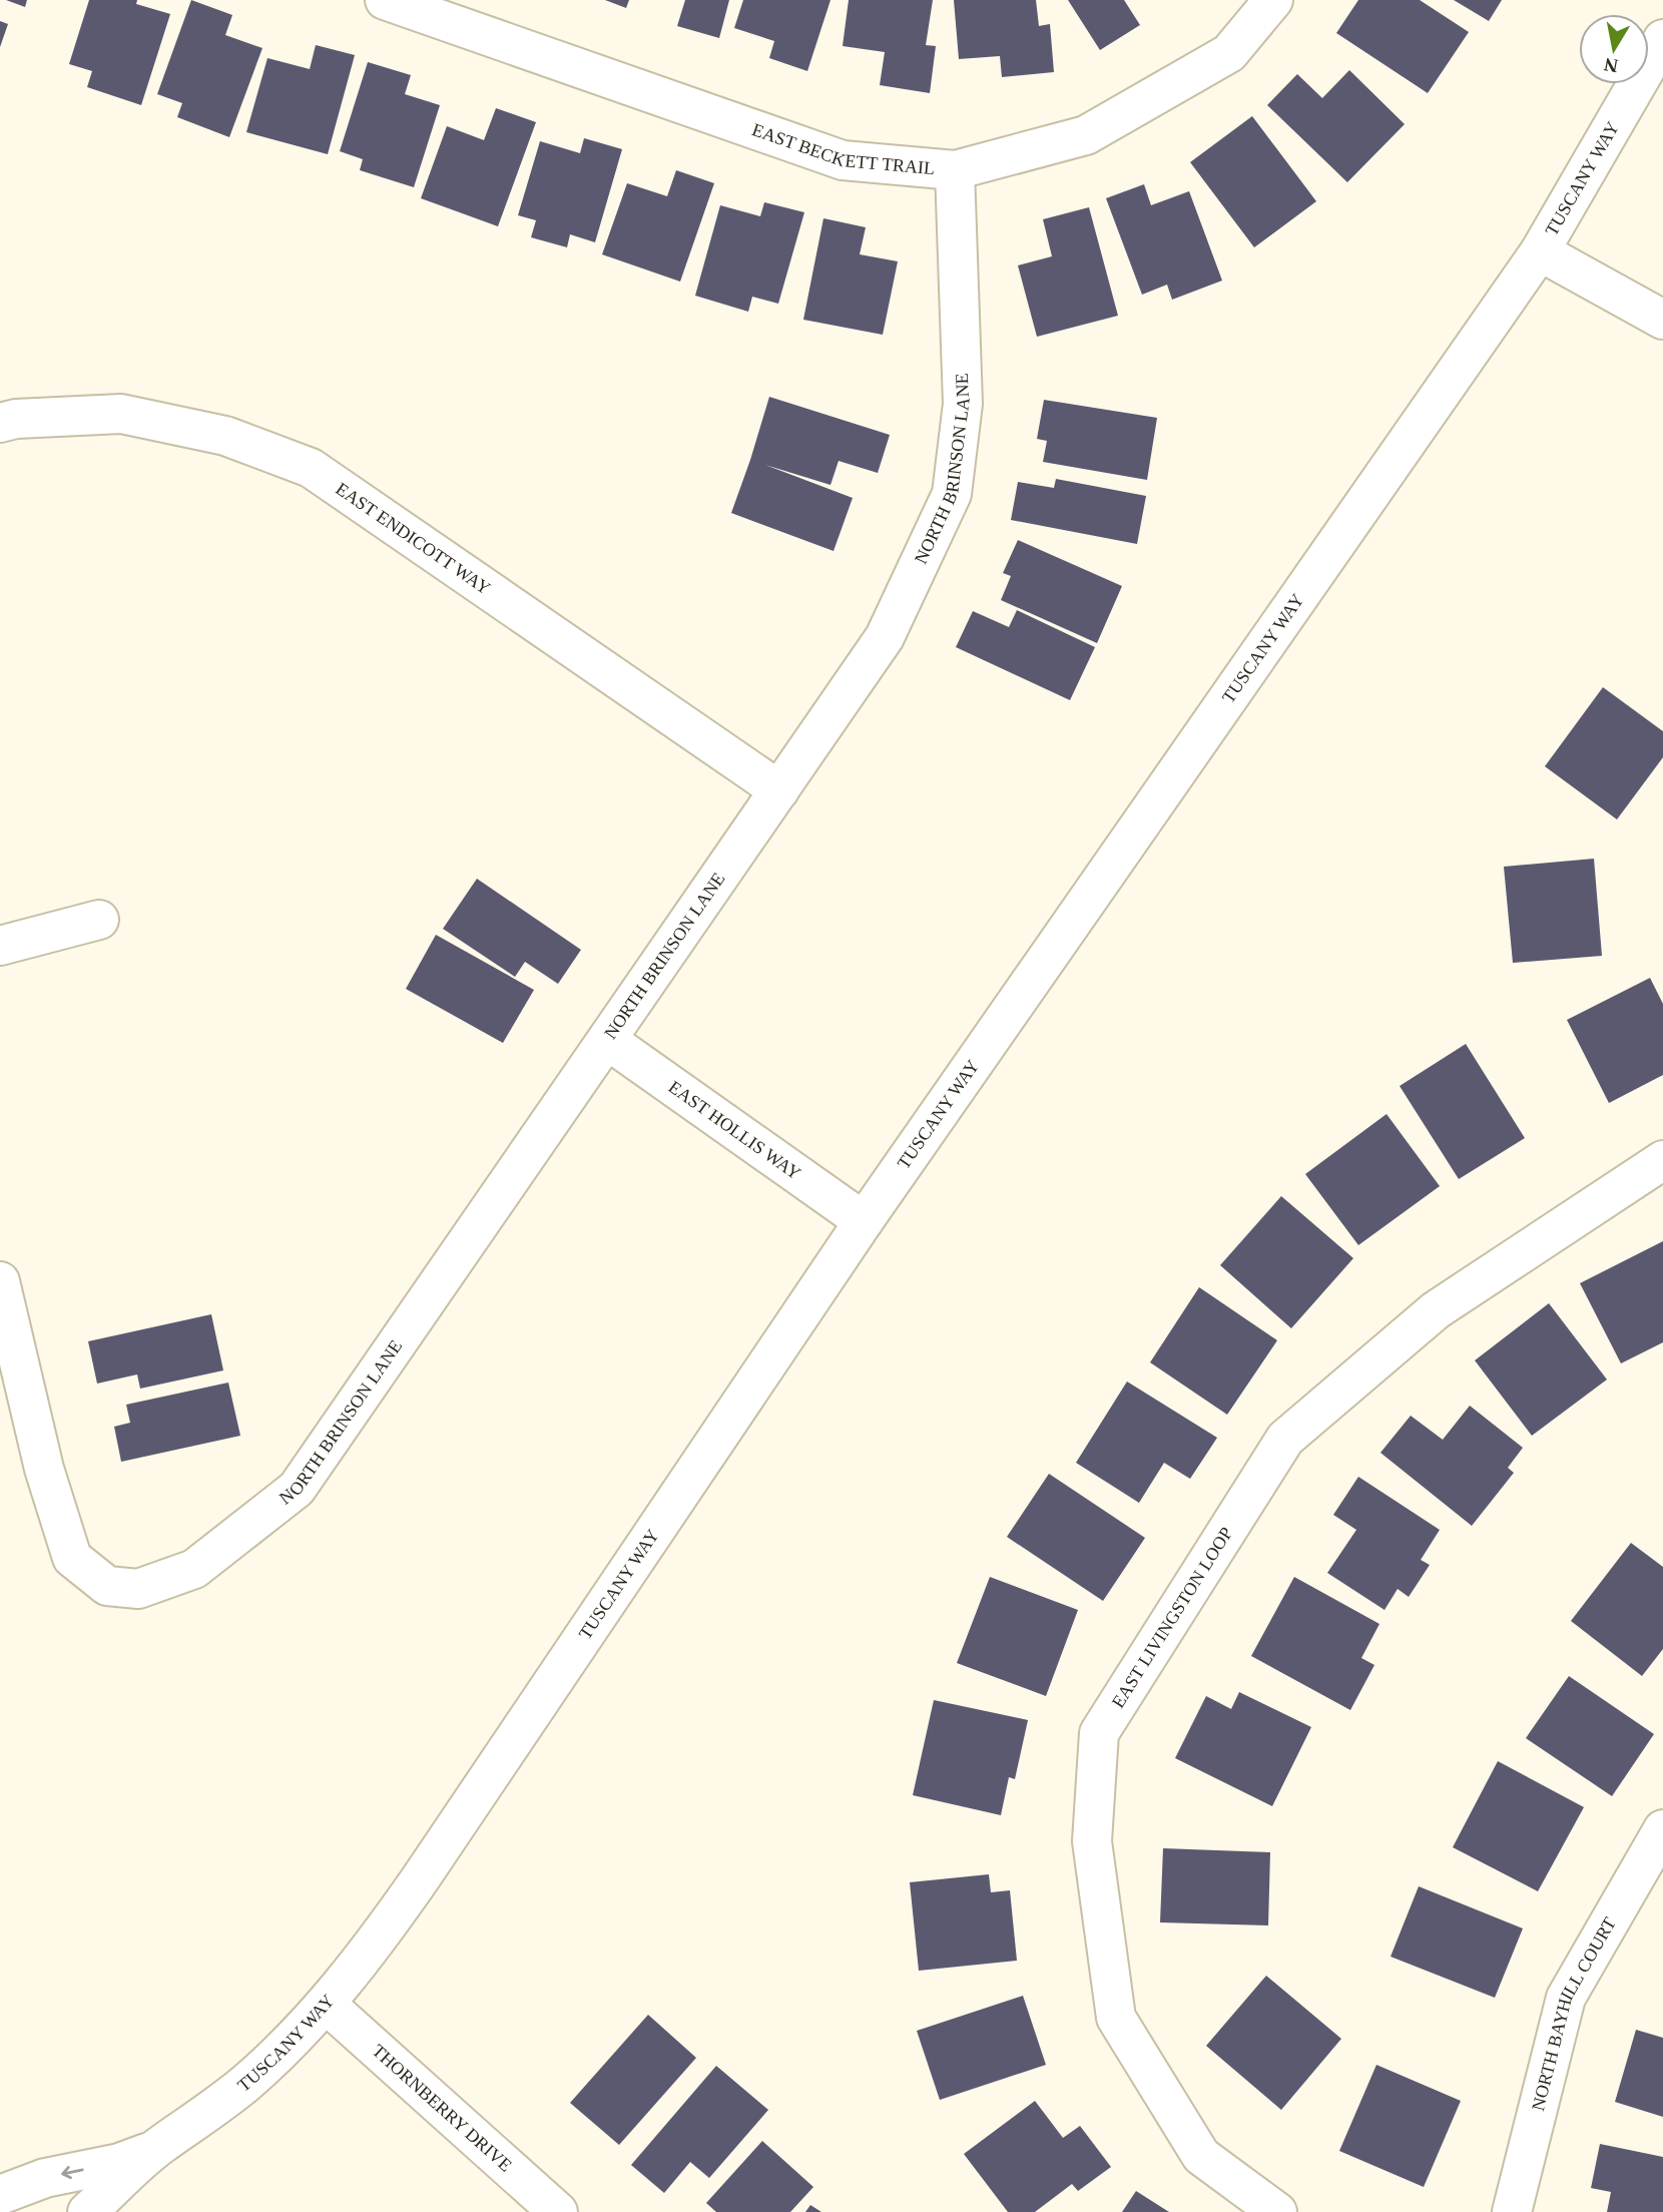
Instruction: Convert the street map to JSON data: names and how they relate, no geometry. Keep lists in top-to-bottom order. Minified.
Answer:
{"streets":{"street":["EAST BECKETT TRAIL","TUSCANY WAY","NORTH BRINSON LANE","EAST ENDICOTT WAY","EAST HOLLIS WAY","EAST LIVINGSTON LOOP","NORTH BAYHILL COURT","THORNBERRY DRIVE"]},"crossings":[["EAST BECKETT TRAIL","NORTH BRINSON LANE"],["TUSCANY WAY","EAST HOLLIS WAY"],["TUSCANY WAY","THORNBERRY DRIVE"],["NORTH BRINSON LANE","EAST ENDICOTT WAY"],["NORTH BRINSON LANE","EAST HOLLIS WAY"]],"north":"bottom"}
